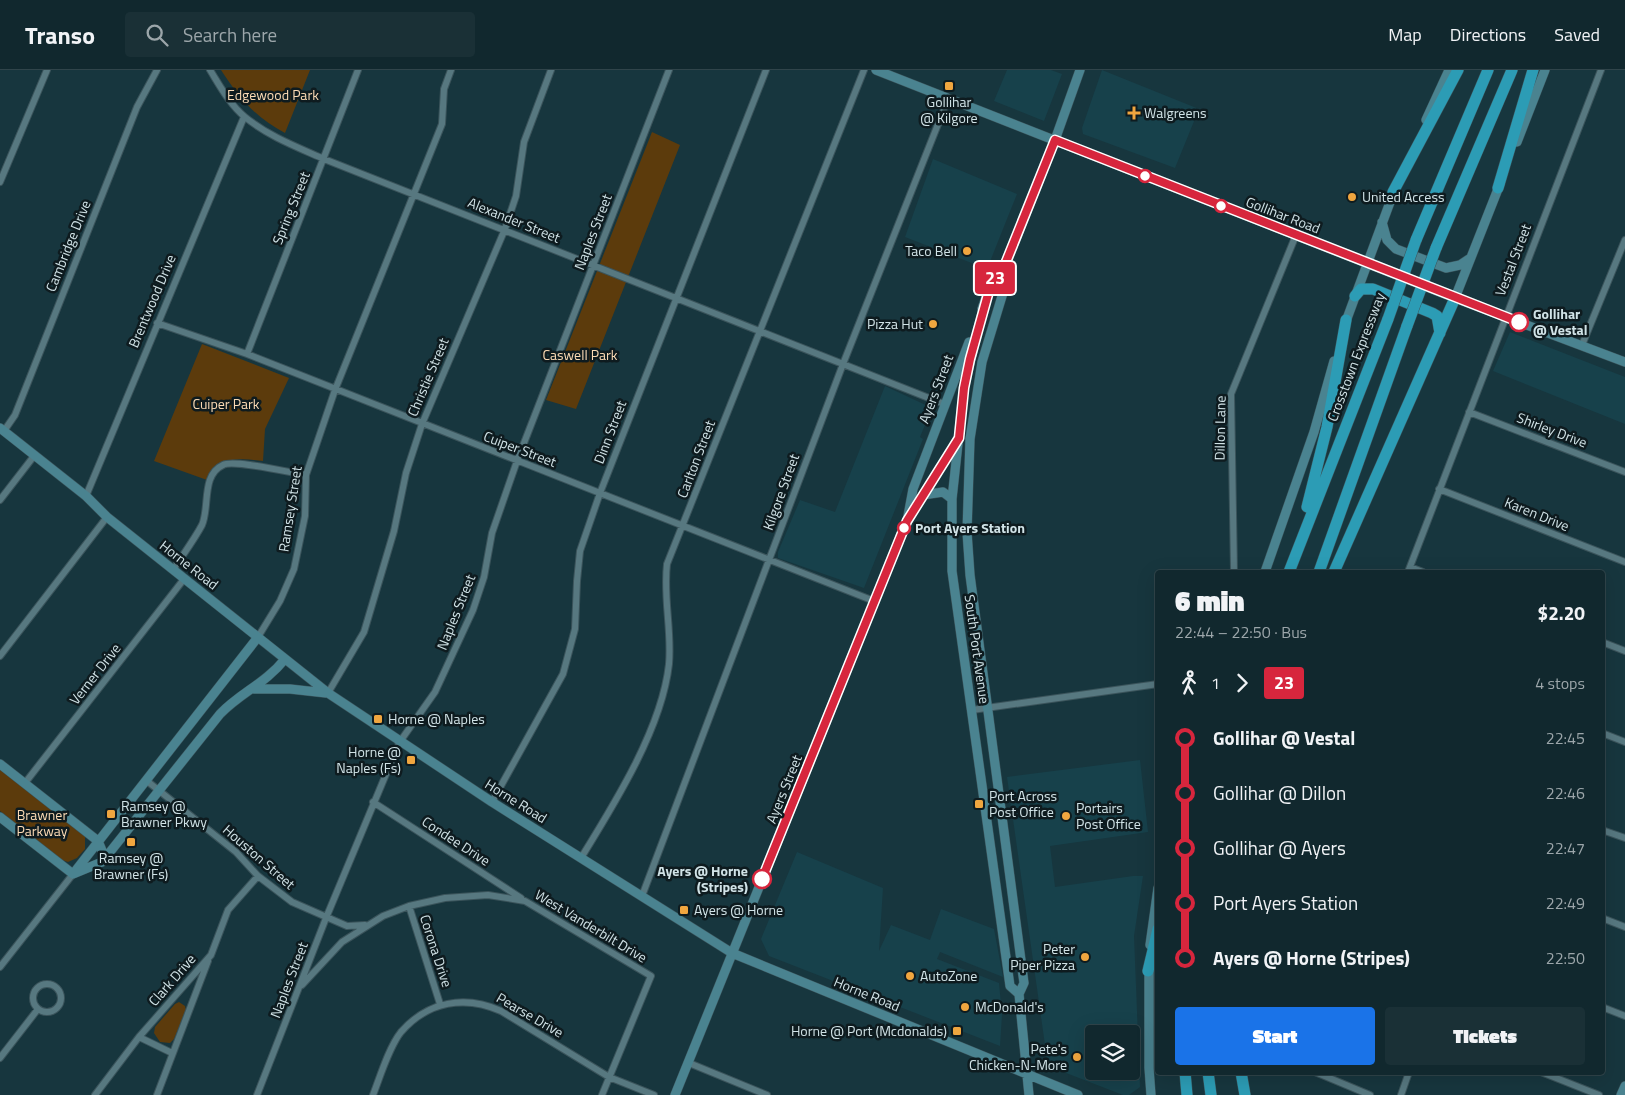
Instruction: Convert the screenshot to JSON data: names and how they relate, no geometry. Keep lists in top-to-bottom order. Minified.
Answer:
{"streets":{"highway":["Crosstown Expressway"],"main road":["Gollihar Road","Ayers Street","Ramsey Street","Horne Road","South Port Avenue"],"street":["Spring Street","Alexander Street","Naples Street","Cambridge Drive","Vestal Street","Brentwood Drive","Christie Street","Dillon Lane","Shirley Drive","Dinn Street","Cuiper Street","Carlton Street","Kilgore Street","Karen Drive","Verner Drive","Condee Drive","Houston Street","West Vanderbilt Drive","Corona Drive","Clark Drive","Pearse Drive"]},"crossings":[["Spring Street","Alexander Street"],["Spring Street","Cuiper Street"],["Gollihar Road","Vestal Street"],["Gollihar Road","Crosstown Expressway"],["Gollihar Road","Ayers Street"],["Gollihar Road","Dillon Lane"],["Gollihar Road","Kilgore Street"],["Alexander Street","Naples Street"],["Alexander Street","Brentwood Drive"],["Alexander Street","Christie Street"],["Alexander Street","Ayers Street"],["Alexander Street","Dinn Street"],["Alexander Street","Carlton Street"],["Alexander Street","Kilgore Street"],["Alexander Street","Ramsey Street"],["Naples Street","Cuiper Street"],["Naples Street","Horne Road"],["Naples Street","Condee Drive"],["Naples Street","Houston Street"],["Naples Street","West Vanderbilt Drive"],["Cambridge Drive","Horne Road"],["Vestal Street","Shirley Drive"],["Vestal Street","Karen Drive"],["Brentwood Drive","Cuiper Street"],["Brentwood Drive","Horne Road"],["Christie Street","Cuiper Street"],["Christie Street","Horne Road"],["Ayers Street","Cuiper Street"],["Ayers Street","Horne Road"],["Ayers Street","South Port Avenue"],["Dinn Street","Cuiper Street"],["Dinn Street","Horne Road"],["Cuiper Street","Carlton Street"],["Cuiper Street","Kilgore Street"],["Cuiper Street","Ramsey Street"],["Carlton Street","Horne Road"],["Kilgore Street","Horne Road"],["Ramsey Street","Horne Road"],["Ramsey Street","Houston Street"],["Horne Road","South Port Avenue"],["Horne Road","Verner Drive"],["Condee Drive","West Vanderbilt Drive"],["Houston Street","West Vanderbilt Drive"],["Houston Street","Clark Drive"],["West Vanderbilt Drive","Corona Drive"],["West Vanderbilt Drive","Pearse Drive"],["Corona Drive","Pearse Drive"]],"parks":["Edgewood Park","Caswell Park","Cuiper Park","Brawner Parkway"],"places":{"transit":["Gollihar @ Kilgore","Horne @ Naples","Horne @ Naples (Fs)","Port Across Post Office","Ramsey @ Brawner Pkwy","Ramsey @ Brawner (Fs)","Ayers @ Horne","Horne @ Port (Mcdonalds)"],"health":["Walgreens"],"other":["United Access","Taco Bell","Gollihar @ Vestal","Pizza Hut","Port Ayers Station","Portairs Post Office","Ayers @ Horne (Stripes)","Peter Piper Pizza","AutoZone","McDonald's","Pete's Chicken-N-More"]},"lines":["bus line 23"],"page":{"header":"Transo","search":"Search here","nav":["Map","Directions","Saved"],"on_map":"23","heading":["6 min","22:44 – 22:50 · Bus","$2.20"],"legs":["1","23","4 stops"],"list":[{"name":"Gollihar @ Vestal","value":"22:45"},{"name":"Gollihar @ Dillon","value":"22:46"},{"name":"Gollihar @ Ayers","value":"22:47"},{"name":"Port Ayers Station","value":"22:49"},{"name":"Ayers @ Horne (Stripes)","value":"22:50"}],"buttons":["Start","Tickets"]}}
